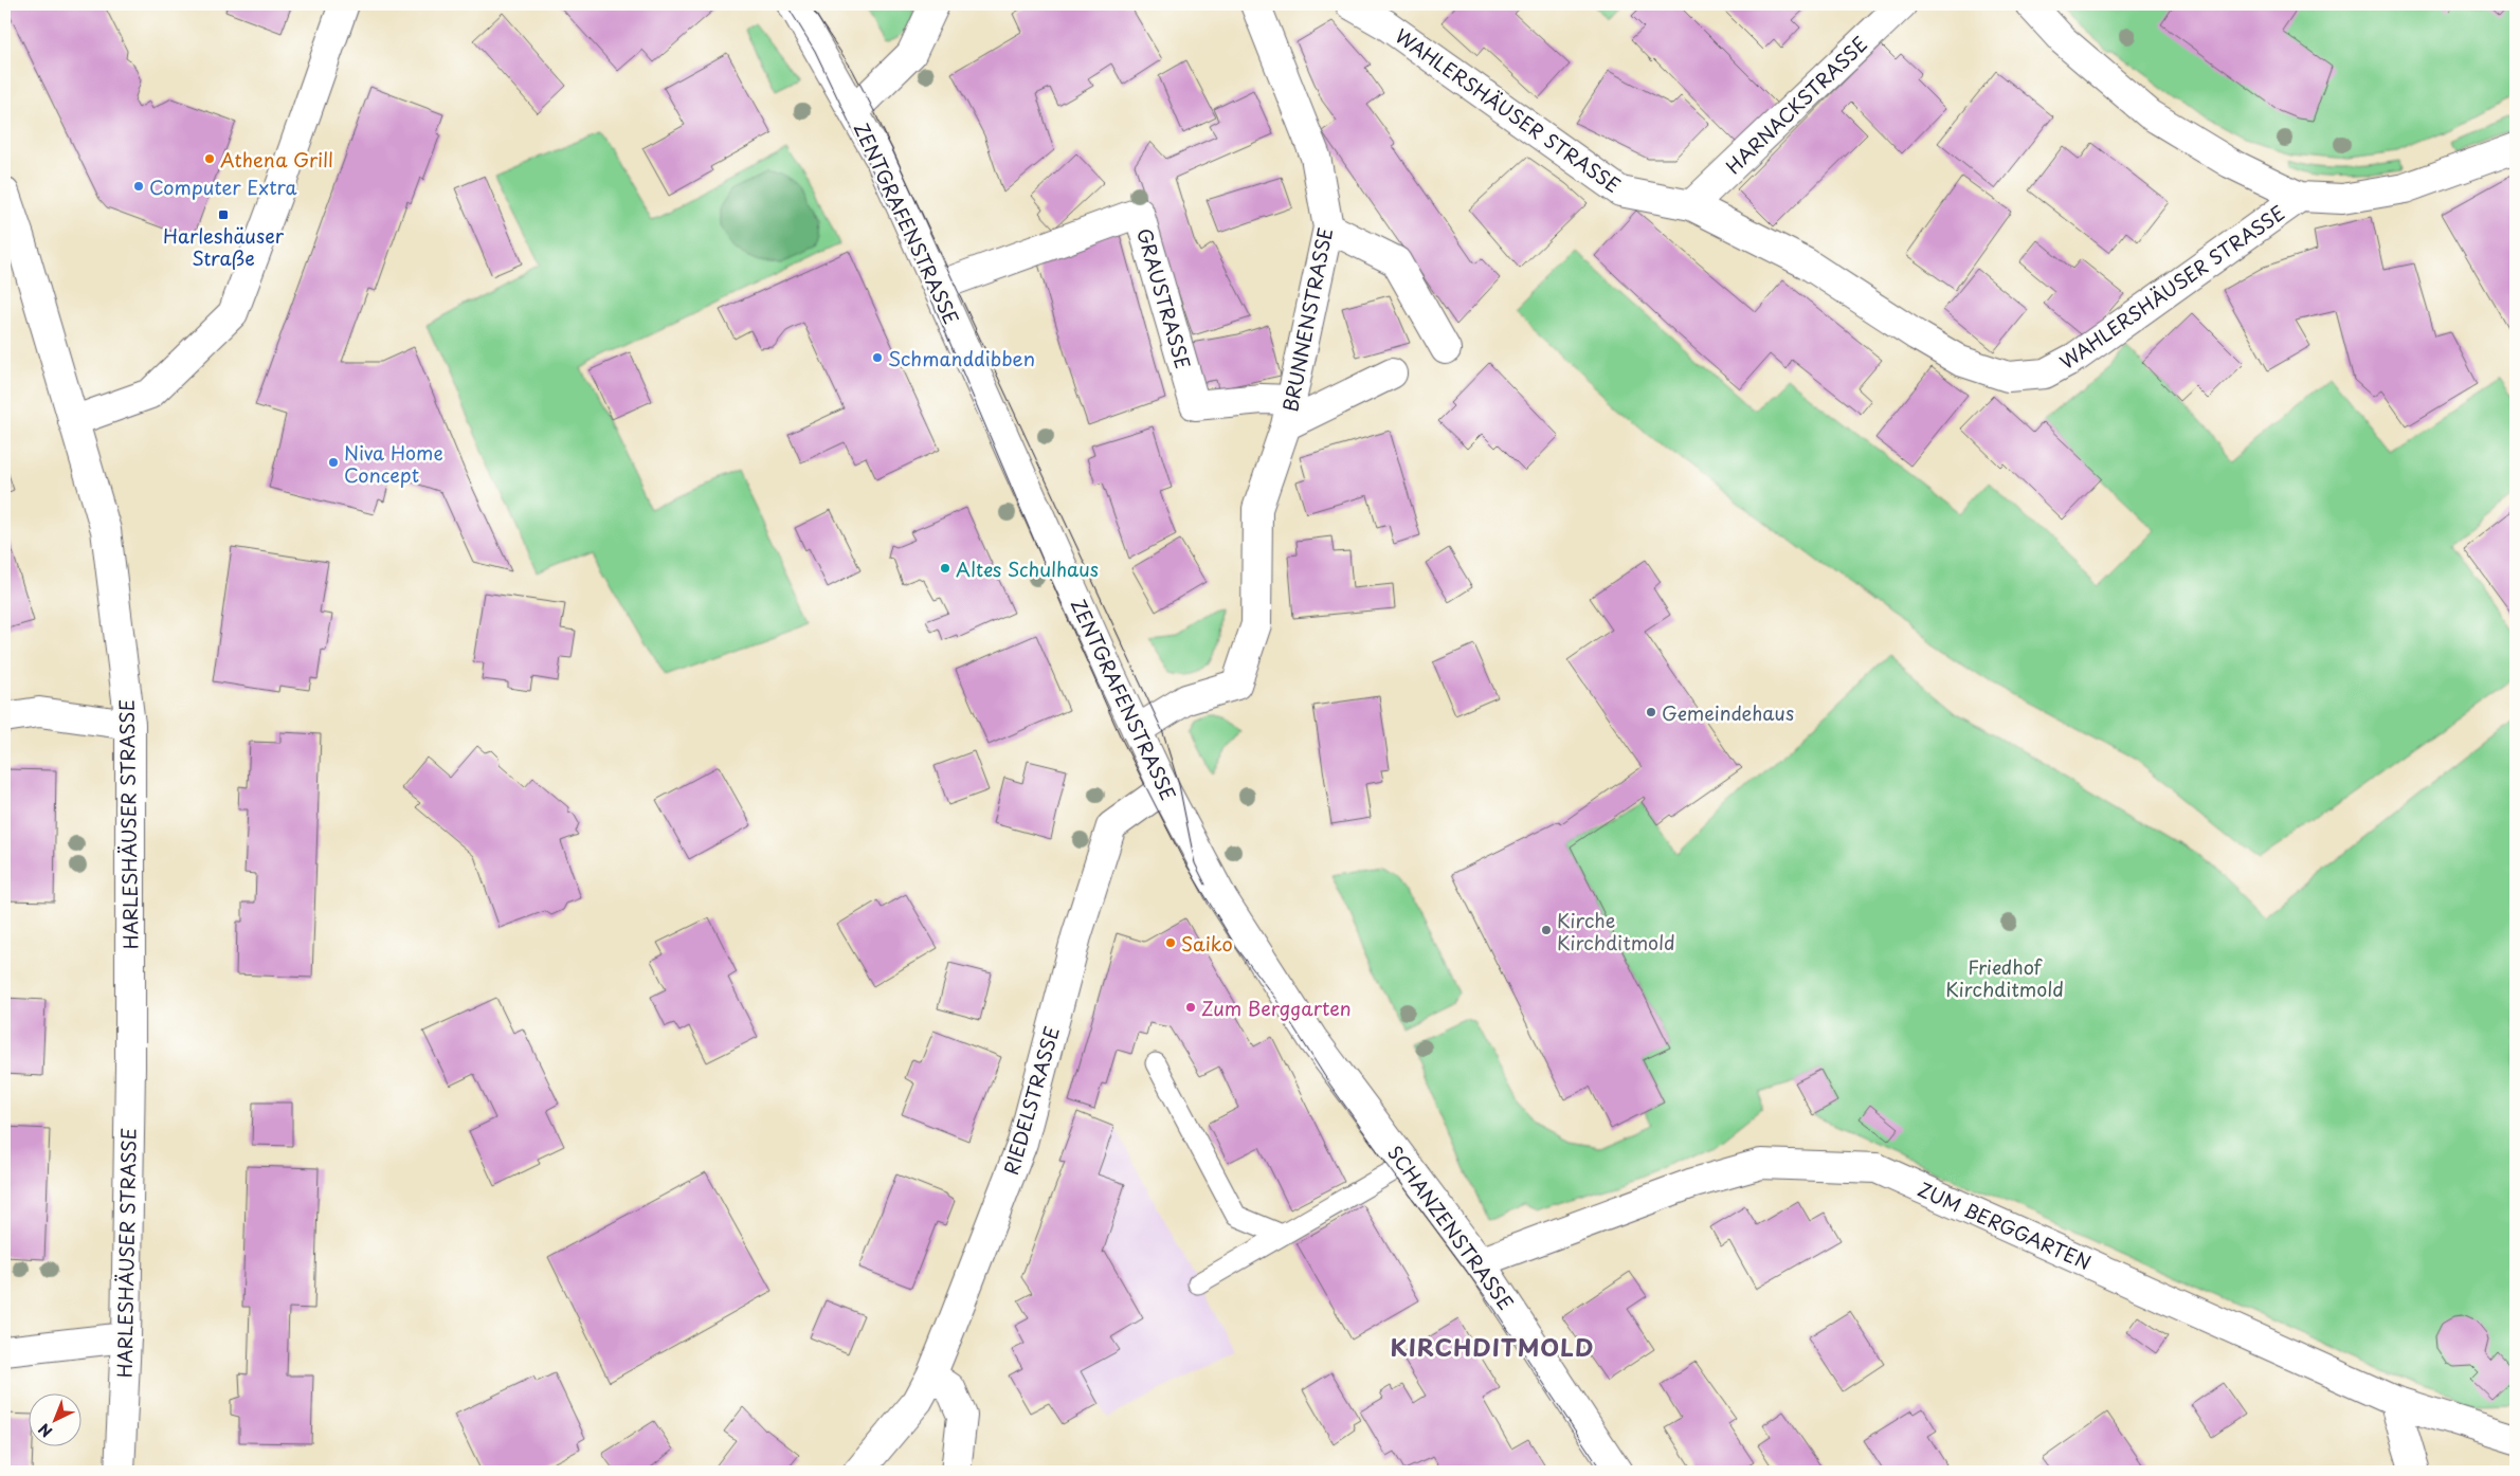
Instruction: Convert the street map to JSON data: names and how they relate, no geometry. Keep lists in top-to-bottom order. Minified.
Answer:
{"streets":{"street":["HARNACKSTRASSE","WAHLERSHÄUSER STRASSE","ZENTGRAFENSTRASSE","GRAUSTRASSE","BRUNNENSTRASSE","HARLESHÄUSER STRASSE","RIEDELSTRASSE","ZUM BERGGARTEN","SCHANZENSTRASSE"]},"crossings":[["HARNACKSTRASSE","WAHLERSHÄUSER STRASSE"],["ZENTGRAFENSTRASSE","GRAUSTRASSE"],["ZENTGRAFENSTRASSE","BRUNNENSTRASSE"],["ZENTGRAFENSTRASSE","RIEDELSTRASSE"],["ZENTGRAFENSTRASSE","SCHANZENSTRASSE"],["GRAUSTRASSE","BRUNNENSTRASSE"],["ZUM BERGGARTEN","SCHANZENSTRASSE"]],"districts":["KIRCHDITMOLD"],"parks":["Friedhof Kirchditmold"],"places":{"other":["Athena Grill","Computer Extra","Schmanddibben","Niva Home Concept","Altes Schulhaus","Gemeindehaus","Kirche Kirchditmold","Saiko","Zum Berggarten"],"transit":["Harleshäuser Straße"]},"north":"bottom left"}
